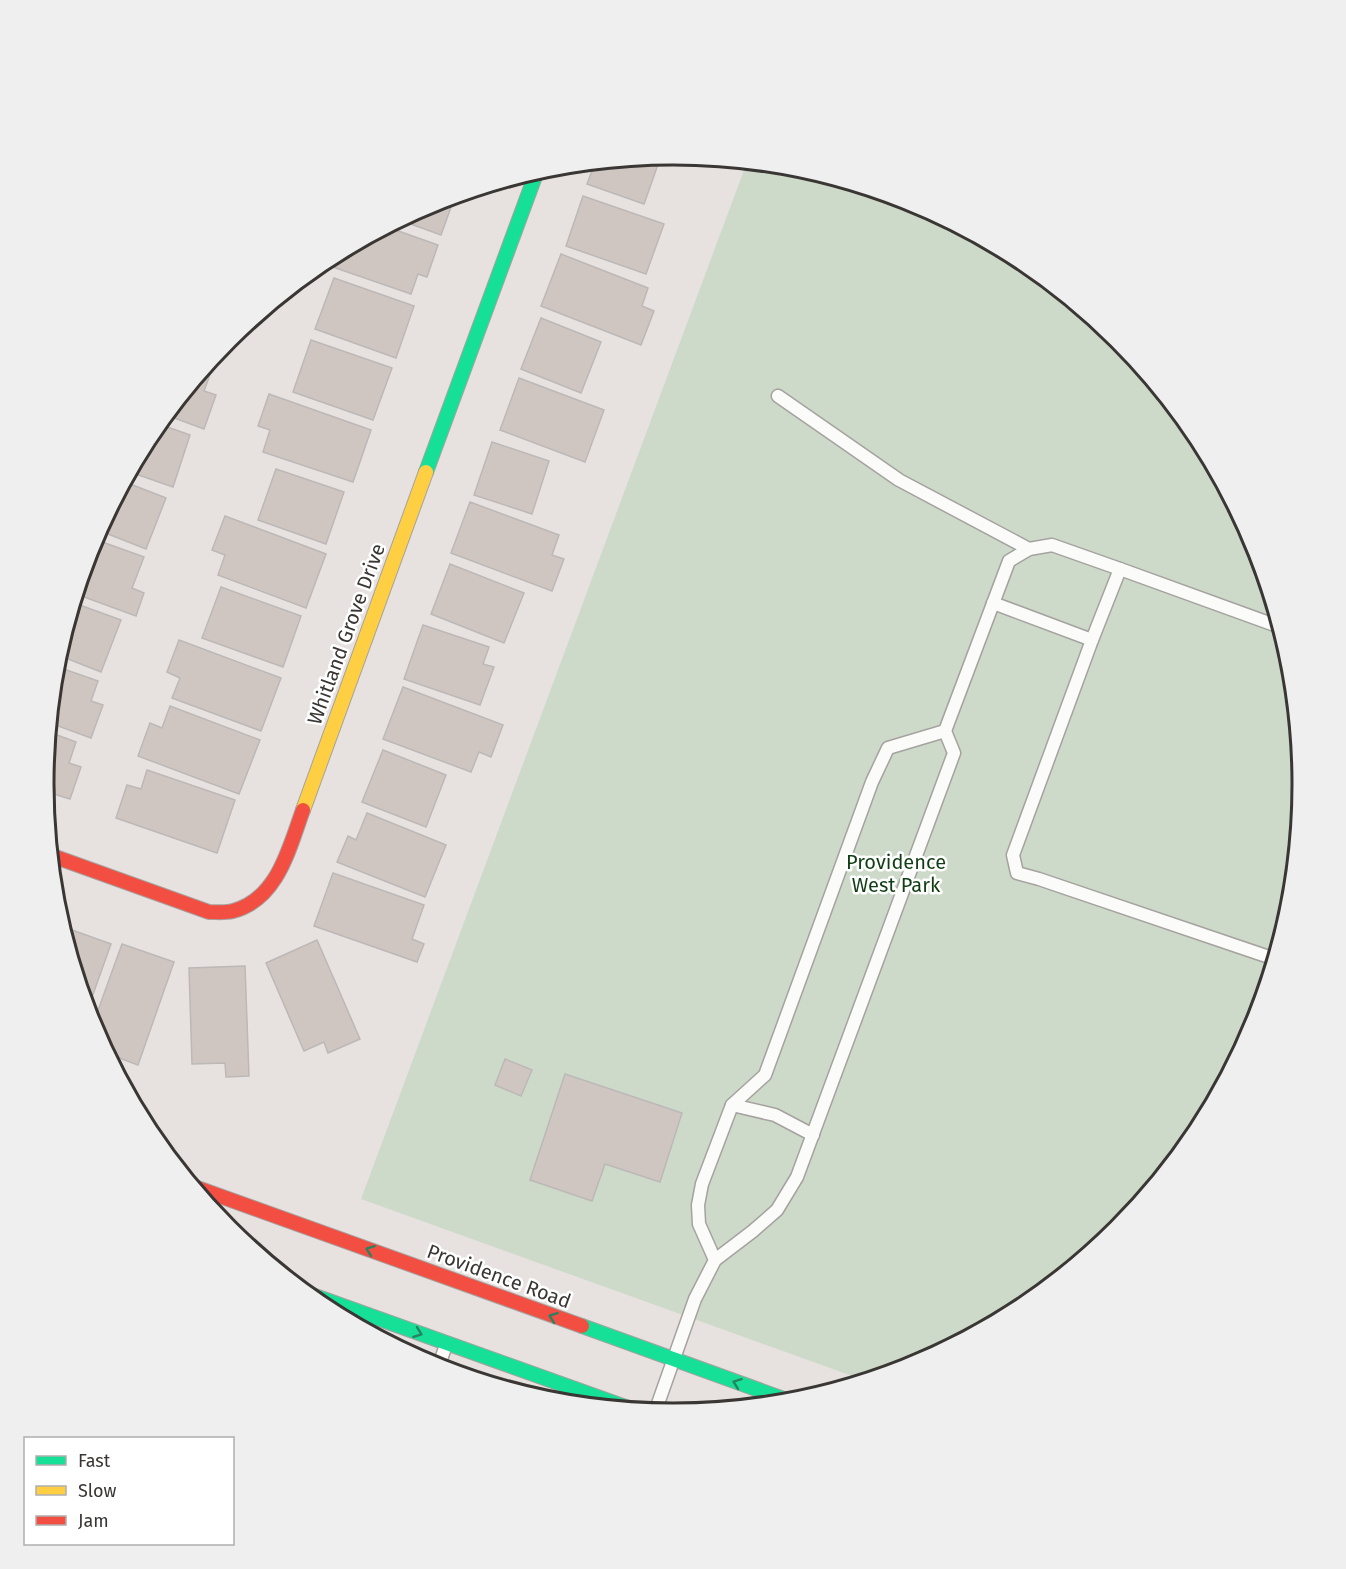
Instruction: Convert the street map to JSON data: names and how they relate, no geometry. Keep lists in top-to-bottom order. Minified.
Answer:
{"streets":{"street":["Whitland Grove Drive","Providence Road"]},"parks":["Providence West Park"],"legend":["Fast","Slow","Jam"]}
